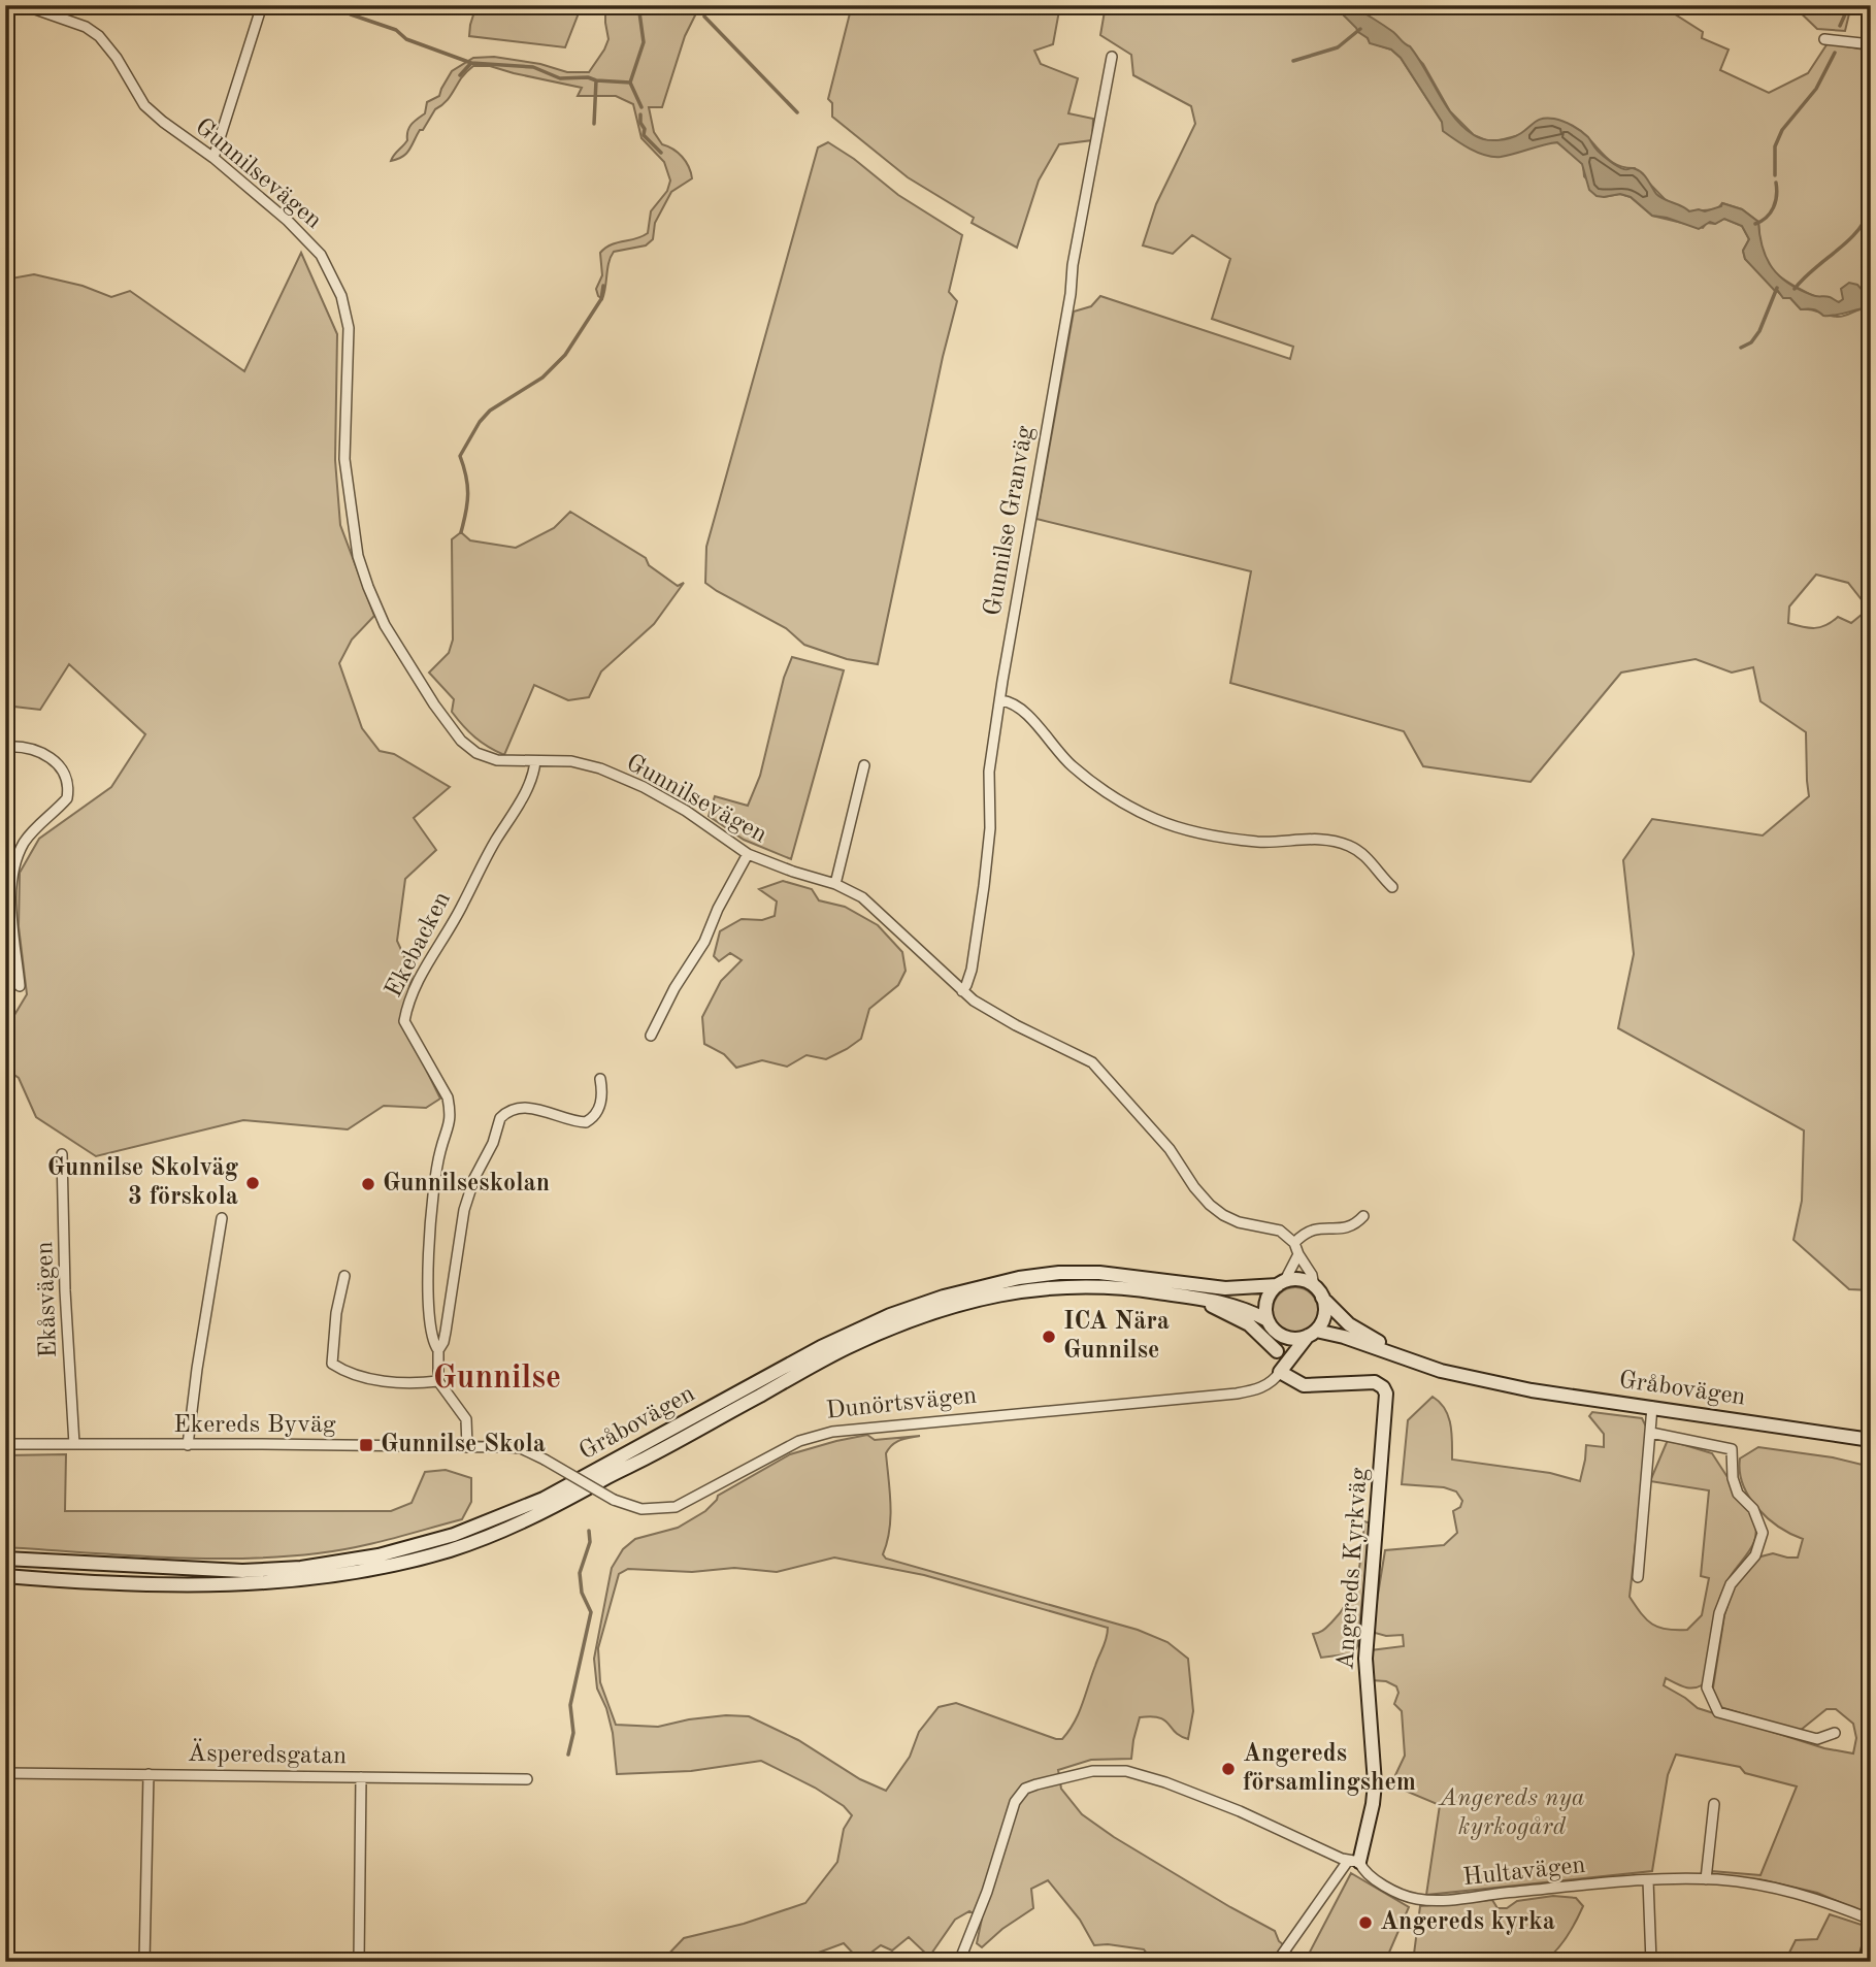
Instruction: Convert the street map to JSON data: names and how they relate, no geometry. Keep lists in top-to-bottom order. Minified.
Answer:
{"streets":{"main road":["Gråbovägen","Dunörtsvägen","Angereds Kyrkväg"],"street":["Gunnilsevägen","Gunnilse Granväg","Ekebacken","Ekåsvägen","Ekereds Byväg","Äsperedsgatan","Hultavägen"]},"crossings":[["Gunnilsevägen","Gunnilse Granväg"],["Gunnilsevägen","Ekebacken"],["Ekåsvägen","Ekereds Byväg"],["Gråbovägen","Dunörtsvägen"],["Dunörtsvägen","Ekereds Byväg"],["Dunörtsvägen","Angereds Kyrkväg"],["Angereds Kyrkväg","Hultavägen"]],"districts":["Gunnilse"],"parks":["Angereds nya kyrkogård"],"places":{"other":["Gunnilse Skolväg 3 förskola","Gunnilseskolan","ICA Nära Gunnilse","Angereds församlingshem","Angereds kyrka"],"transit":["Gunnilse Skola"]}}
